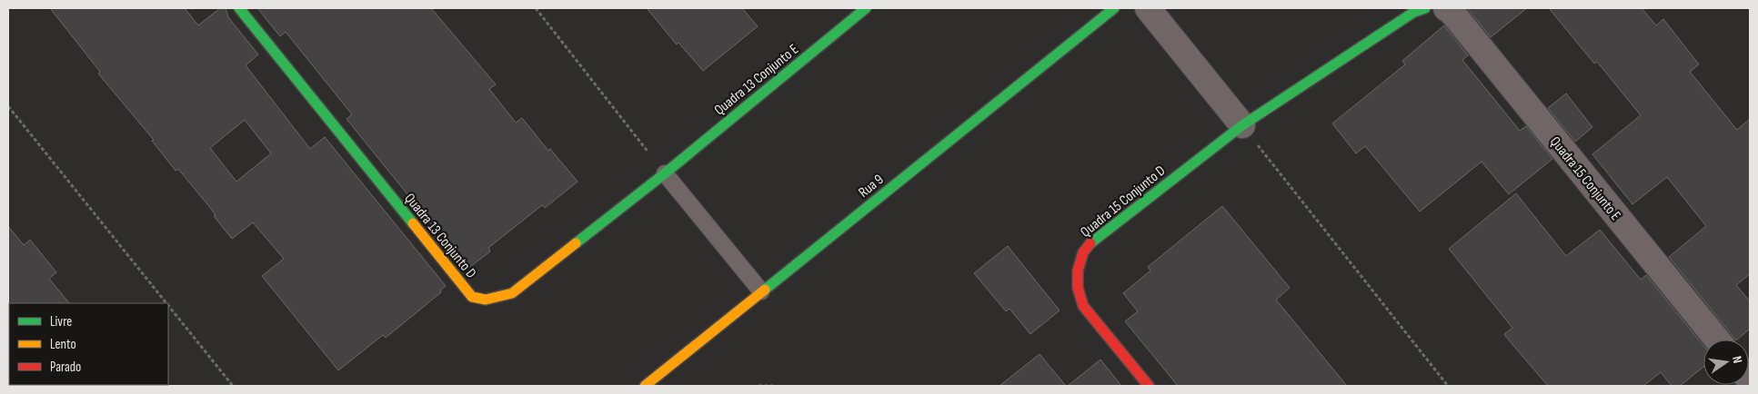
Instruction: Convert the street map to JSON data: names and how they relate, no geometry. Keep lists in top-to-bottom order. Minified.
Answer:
{"streets":{"street":["Quadra 13 Conjunto E","Quadra 15 Conjunto E","Rua 9","Quadra 15 Conjunto D","Quadra 13 Conjunto D"]},"crossings":[["Quadra 13 Conjunto E","Quadra 13 Conjunto D"]],"legend":["Livre","Lento","Parado"],"north":"right"}
